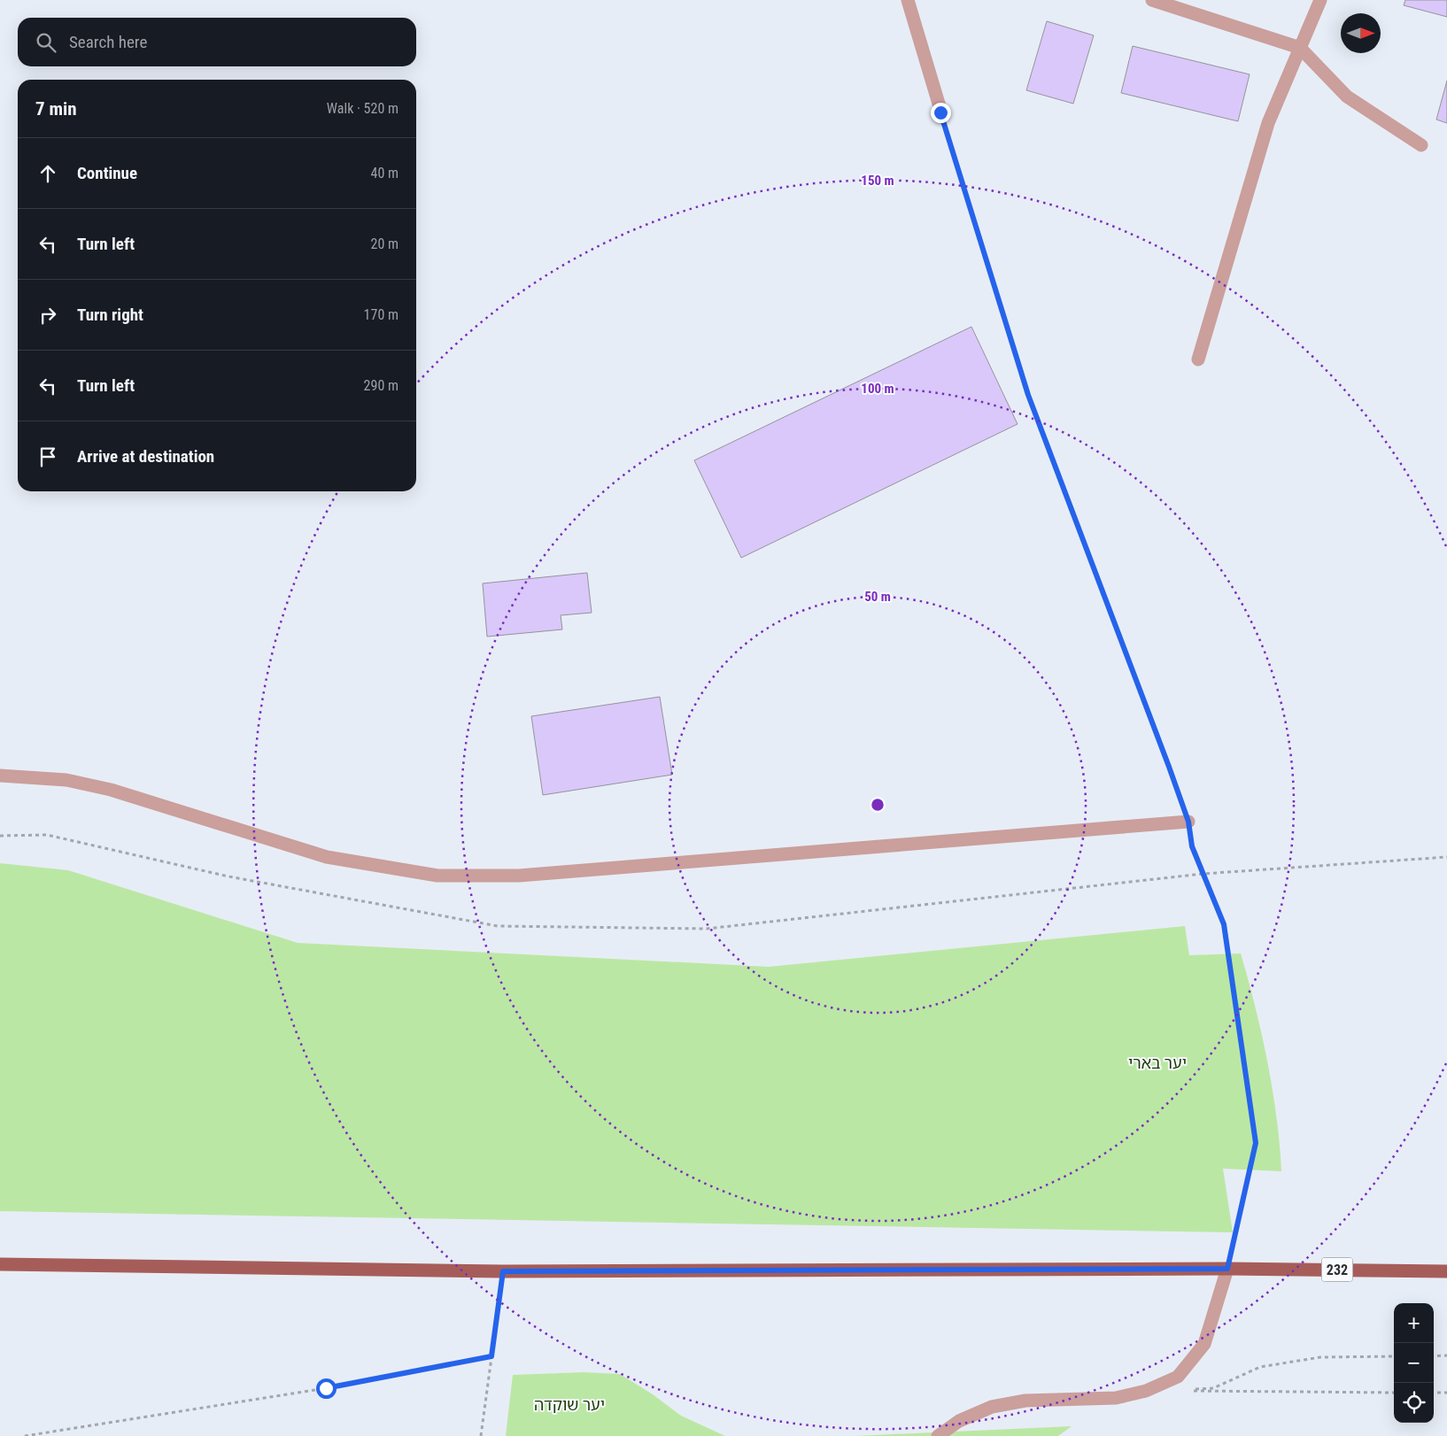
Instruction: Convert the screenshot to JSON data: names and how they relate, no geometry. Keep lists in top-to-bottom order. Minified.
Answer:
{"streets":{"main road":["232"]},"parks":["יער בארי","יער שוקדה"],"north":"right","page":{"search":"Search here","heading":["7 min","Walk · 520 m"],"list":[["Continue","40 m"],["Turn left","20 m"],["Turn right","170 m"],["Turn left","290 m"],"Arrive at destination"],"map_buttons":["+","−"]},"rings":["150 m","100 m","50 m"]}
